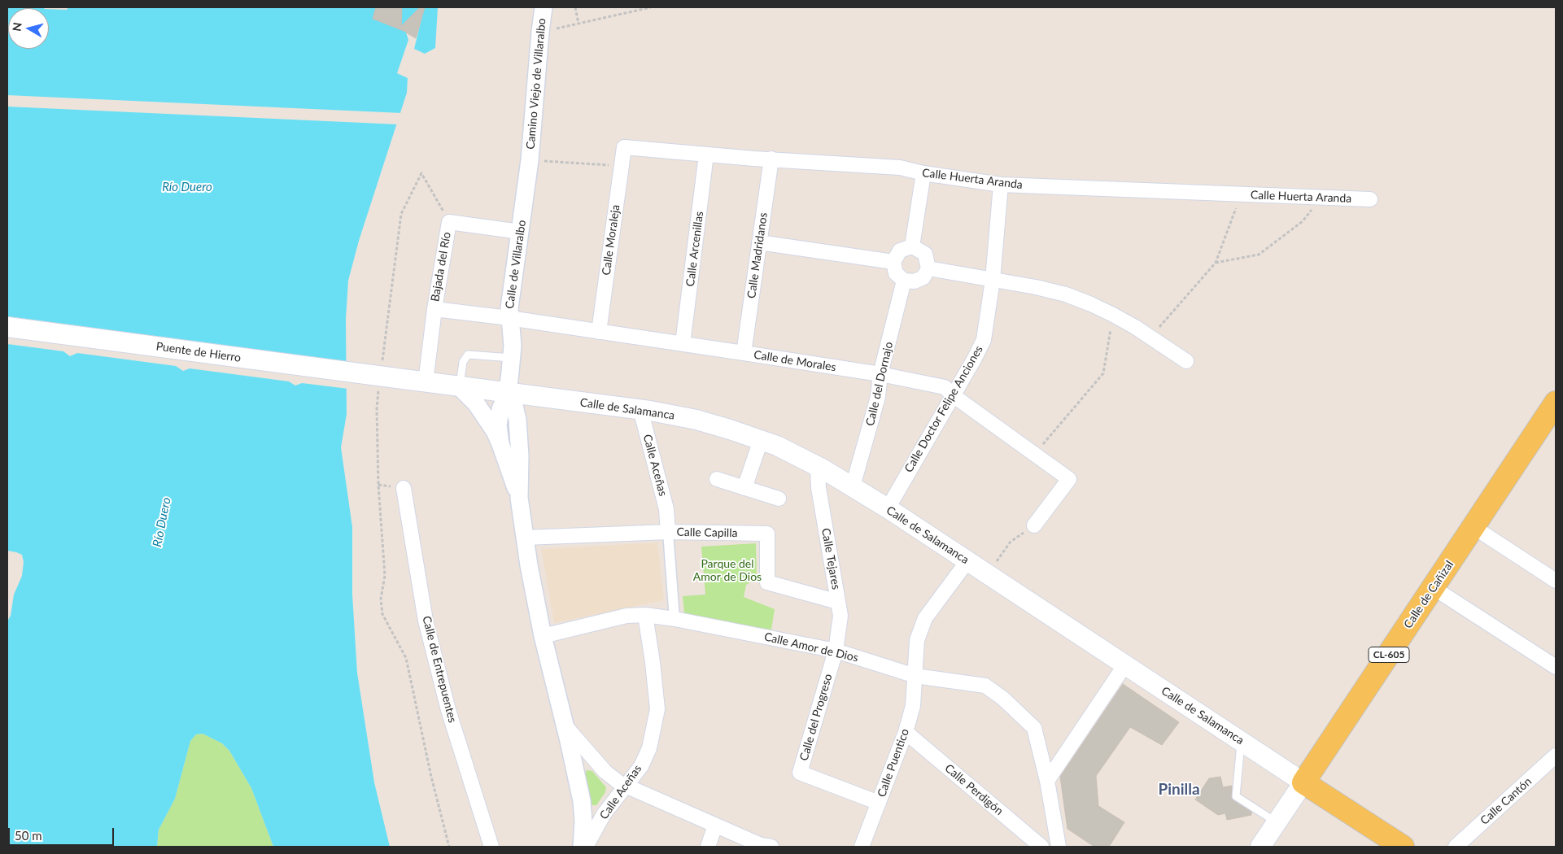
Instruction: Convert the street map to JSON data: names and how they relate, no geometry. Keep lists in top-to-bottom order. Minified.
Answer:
{"streets":{"main road":["Puente de Hierro","Calle de Salamanca","Calle de Cañizal","CL-605"],"street":["Camino Viejo de Villaralbo","Calle Huerta Aranda","Calle Moraleja","Calle Arcenillas","Calle Madridanos","Calle de Villaralbo","Bajada del Río","Calle de Morales","Calle del Dornajo","Calle Doctor Felipe Anciones","Calle Aceñas","Calle Capilla","Calle Tejares","Calle Amor de Dios","Calle de Entrepuentes","Calle del Progreso","Calle Puentico","Calle Perdigón","Calle Cantón"]},"crossings":[["Camino Viejo de Villaralbo","Calle de Villaralbo"],["Calle Huerta Aranda","Calle Moraleja"],["Calle Huerta Aranda","Calle Arcenillas"],["Calle Huerta Aranda","Calle Madridanos"],["Calle Huerta Aranda","Calle Doctor Felipe Anciones"],["Calle Moraleja","Calle de Morales"],["Calle Arcenillas","Calle de Morales"],["Calle Madridanos","Calle de Morales"],["Calle de Villaralbo","Bajada del Río"],["Calle de Villaralbo","Calle de Morales"],["Calle de Villaralbo","Calle de Salamanca"],["Bajada del Río","Calle de Morales"],["Bajada del Río","Calle de Salamanca"],["Puente de Hierro","Calle de Salamanca"],["Calle de Morales","Calle del Dornajo"],["Calle de Morales","Calle Doctor Felipe Anciones"],["Calle del Dornajo","Calle de Salamanca"],["Calle de Salamanca","Calle Doctor Felipe Anciones"],["Calle de Salamanca","Calle Aceñas"],["Calle de Salamanca","Calle Tejares"],["Calle de Salamanca","Calle de Cañizal"],["Calle de Salamanca","Calle Puentico"],["Calle Aceñas","Calle Capilla"],["Calle Aceñas","Calle Amor de Dios"],["Calle Capilla","Calle Tejares"],["Calle Tejares","Calle Amor de Dios"],["Calle Tejares","Calle del Progreso"],["Calle Amor de Dios","Calle del Progreso"],["Calle Amor de Dios","Calle Puentico"],["Calle del Progreso","Calle Puentico"],["Calle Puentico","Calle Perdigón"]],"districts":["Pinilla"],"water":["Río Duero"],"parks":["Parque del Amor de Dios"],"scale_bar":"50 m","north":"left"}
